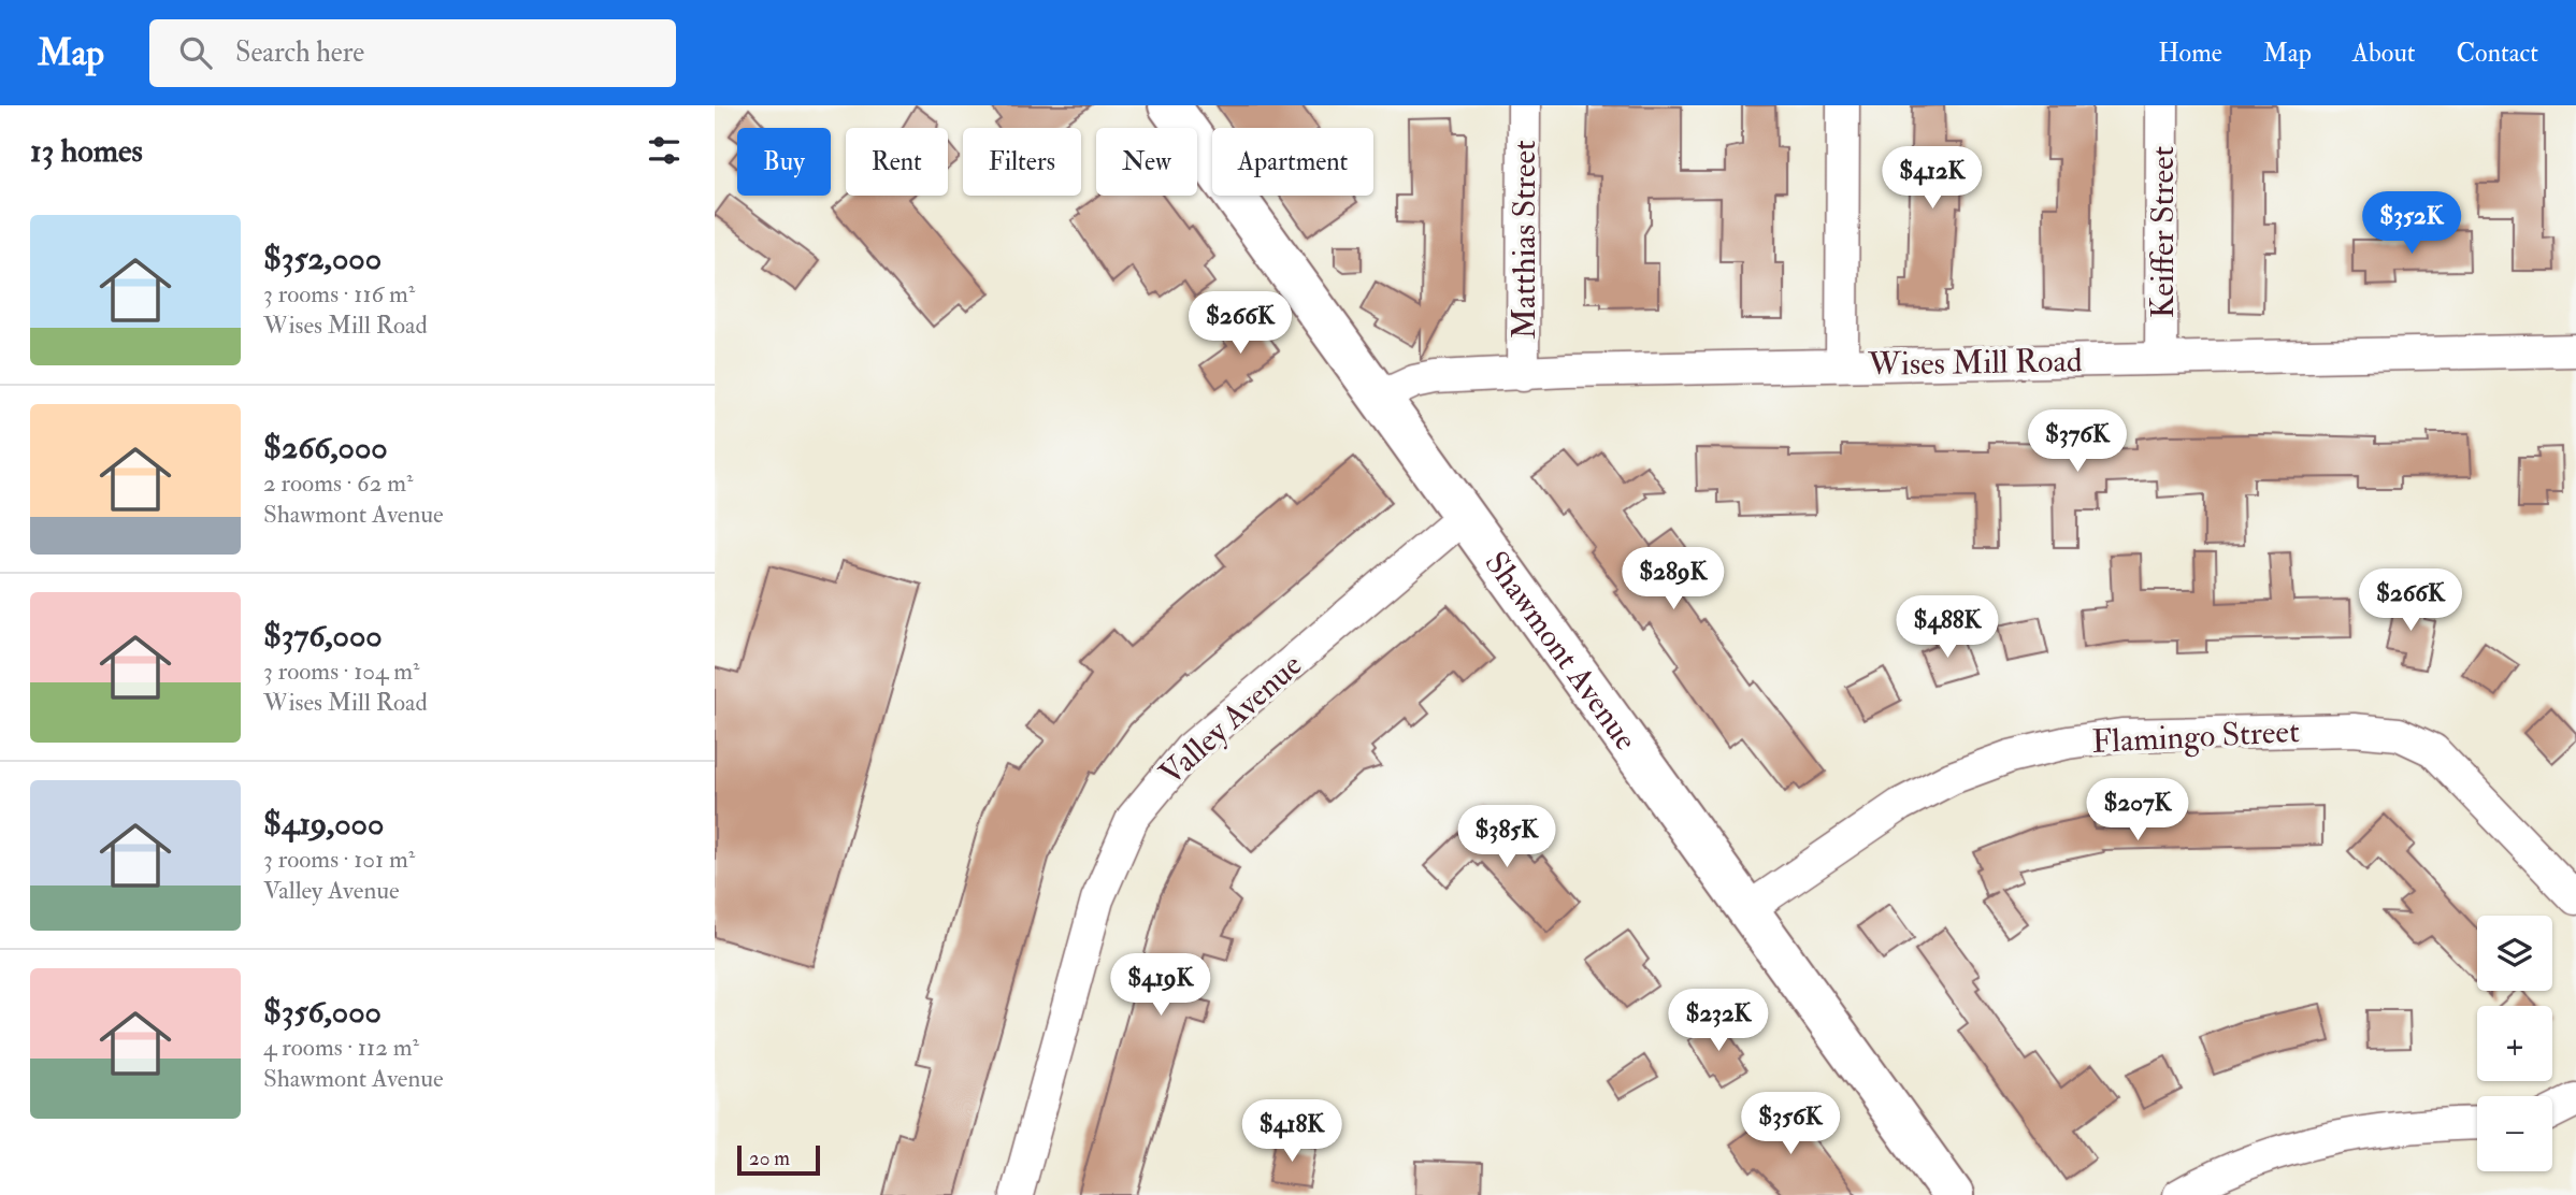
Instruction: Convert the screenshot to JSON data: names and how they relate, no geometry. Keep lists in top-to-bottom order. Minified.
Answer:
{"streets":{"street":["Keiffer Street","Matthias Street","Wises Mill Road","Shawmont Avenue","Valley Avenue","Flamingo Street"]},"crossings":[["Keiffer Street","Wises Mill Road"],["Matthias Street","Wises Mill Road"],["Wises Mill Road","Shawmont Avenue"],["Shawmont Avenue","Valley Avenue"],["Shawmont Avenue","Flamingo Street"]],"scale_bar":"20 m","page":{"header":"Map","search":"Search here","nav":["Home","Map","About","Contact"],"heading":"13 homes","chip":["Buy","Rent","Filters","New","Apartment"],"price":["$412K","$352K","$266K","$376K","$289K","$266K","$488K","$207K","$385K","$419K","$232K","$356K","$418K"],"list":[{"name":"$352,000","note":"3 rooms · 116 m² · Wises Mill Road"},{"name":"$266,000","note":"2 rooms · 62 m² · Shawmont Avenue"},{"name":"$376,000","note":"3 rooms · 104 m² · Wises Mill Road"},{"name":"$419,000","note":"3 rooms · 101 m² · Valley Avenue"},{"name":"$356,000","note":"4 rooms · 112 m² · Shawmont Avenue"}],"map_buttons":["+","−"],"scale":"20 m"}}
